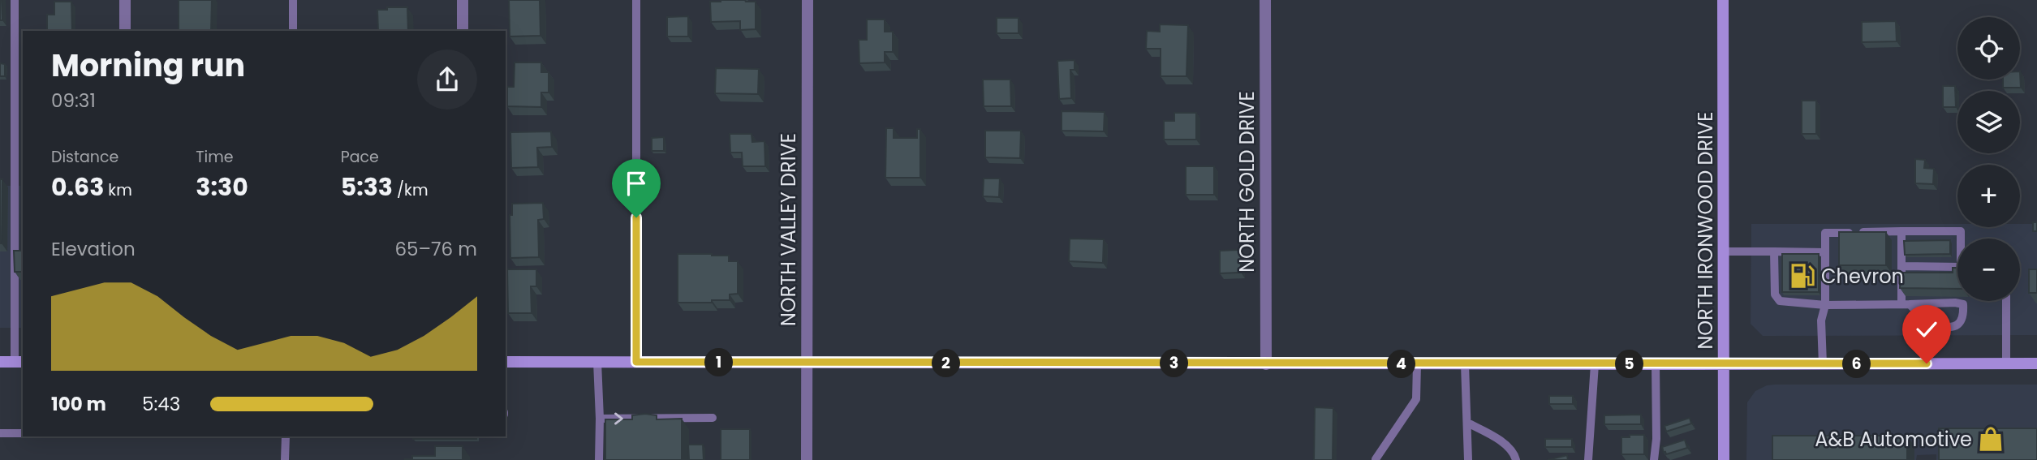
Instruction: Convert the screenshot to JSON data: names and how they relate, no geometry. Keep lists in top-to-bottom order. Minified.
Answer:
{"streets":{"main road":["NORTH IRONWOOD DRIVE"],"street":["NORTH GOLD DRIVE","NORTH VALLEY DRIVE"]},"places":{"fuel station":["Chevron"],"shop":["A&B Automotive"]},"page":{"map_buttons":["+","−"],"heading":["Morning run","09:31"],"stats":[["Distance","0.63 km"],["Time","3:30"],["Pace","5:33 /km"]],"chart":["Elevation","65–76 m"],"pins":["1","2","3","4","5","6"],"list":[{"name":"100 m","note":"5:43"}]}}
